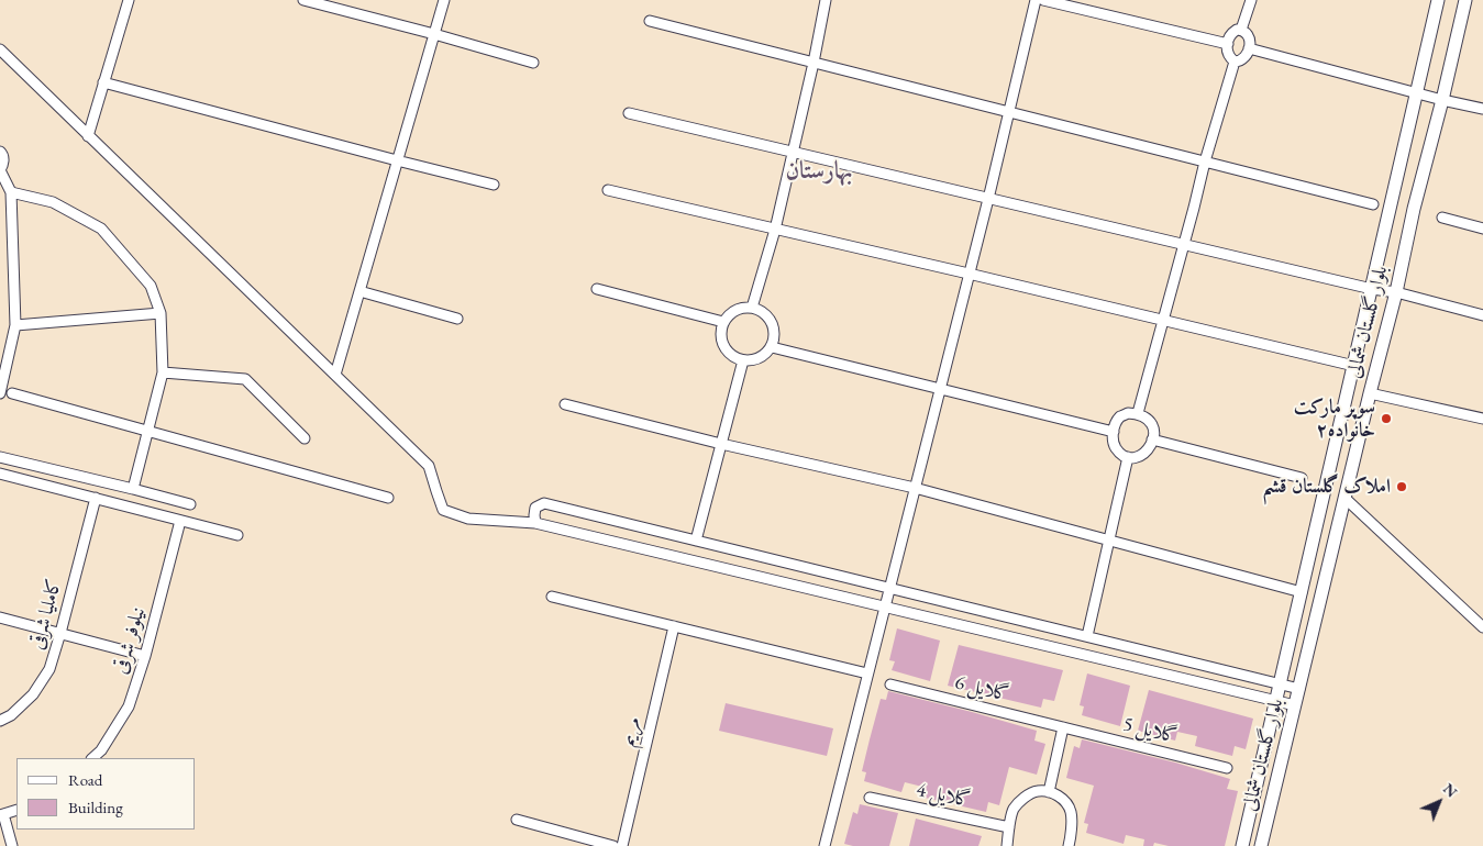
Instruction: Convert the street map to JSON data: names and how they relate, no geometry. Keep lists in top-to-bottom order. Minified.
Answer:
{"streets":{"street":["بلوار گلستان شمالی","کاملیا شرقی","نیلوفر شرقی","گلایل 6","گلایل 5","مریم","گلایل 4"]},"crossings":[["گلایل 6","گلایل 5"]],"districts":["بهارستان"],"places":["سوپر ماركت خانواده٢","املاک گلستان قشم"],"legend":["Road","Building"],"north":"top right"}
